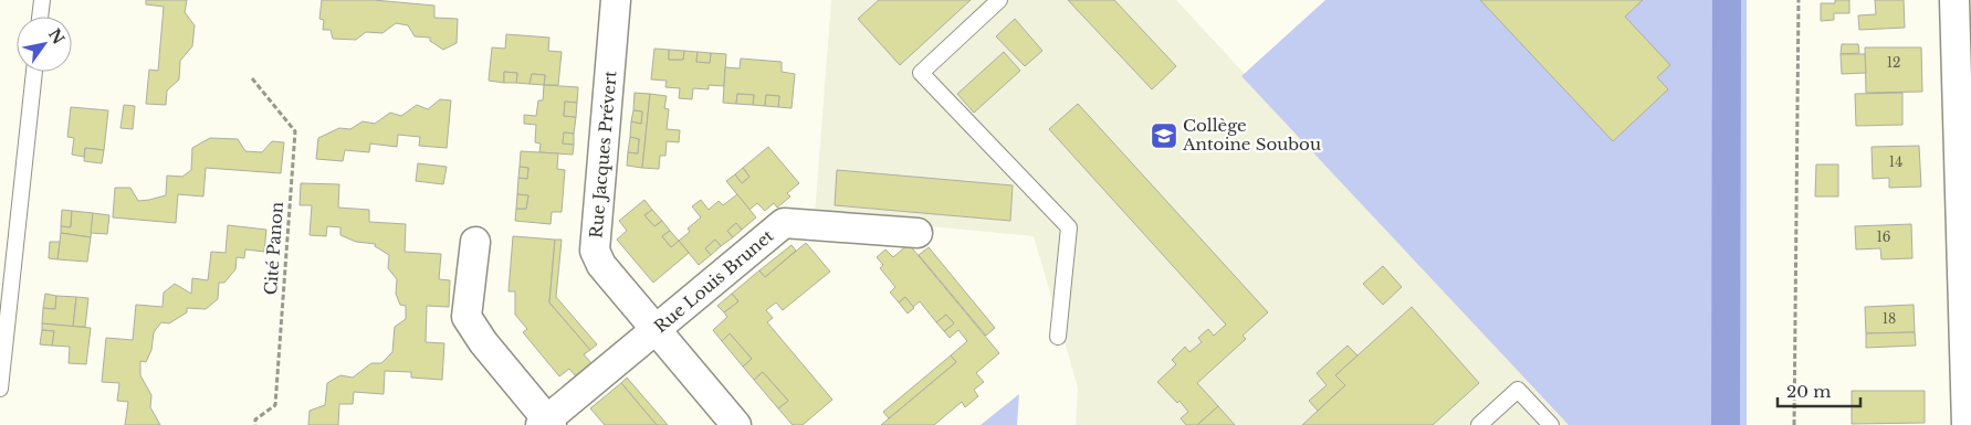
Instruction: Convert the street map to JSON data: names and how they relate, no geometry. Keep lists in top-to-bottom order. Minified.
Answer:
{"streets":{"street":["Rue Jacques Prévert","Rue Louis Brunet"],"path":["Cité Panon"]},"crossings":[["Rue Jacques Prévert","Rue Louis Brunet"]],"places":{"school or university":["Collège Antoine Soubou"]},"house_numbers":["12","14","16","18"],"scale_bar":"20 m","north":"top right"}
